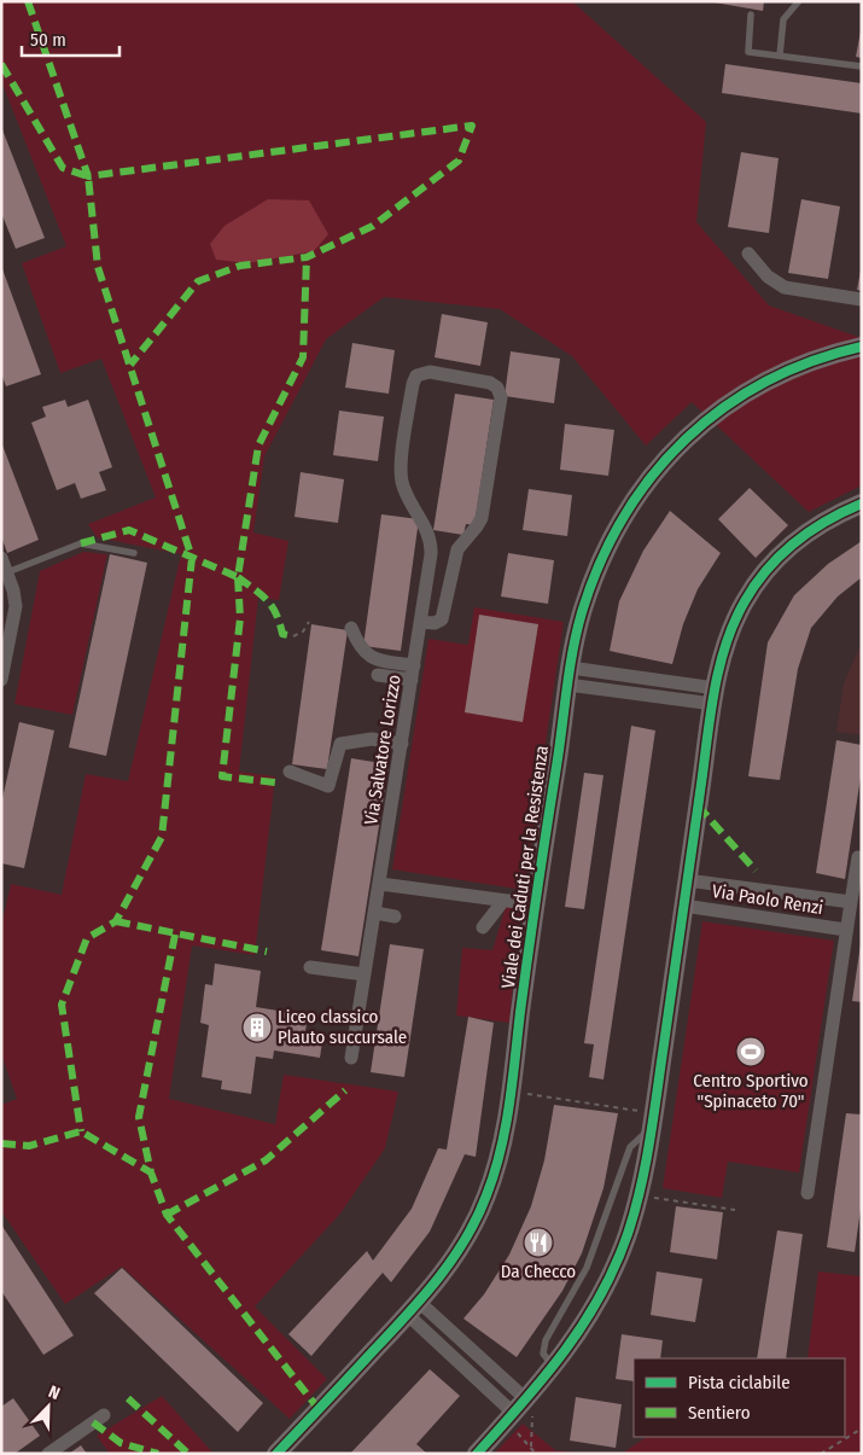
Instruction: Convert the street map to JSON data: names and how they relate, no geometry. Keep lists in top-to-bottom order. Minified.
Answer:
{"streets":{"street":["Via Salvatore Lorizzo","Viale dei Caduti per la Resistenza","Via Paolo Renzi"]},"places":{"building":["Liceo classico Plauto succursale"],"sports":["Centro Sportivo \"Spinaceto 70\""],"restaurant":["Da Checco"]},"legend":["Pista ciclabile","Sentiero"],"scale_bar":"50 m","north":"top right"}
